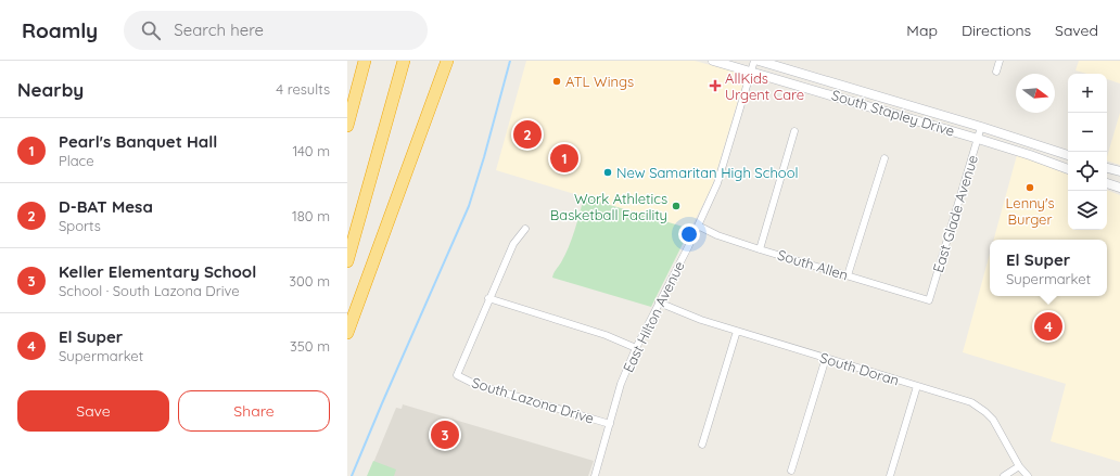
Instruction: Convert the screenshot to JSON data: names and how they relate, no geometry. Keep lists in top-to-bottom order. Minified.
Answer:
{"streets":{"main road":["South Stapley Drive"],"street":["East Glade Avenue","South Allen","East Hilton Avenue","South Doran","South Lazona Drive"]},"crossings":[["South Stapley Drive","East Glade Avenue"],["South Stapley Drive","East Hilton Avenue"],["East Glade Avenue","South Allen"],["South Allen","East Hilton Avenue"],["East Hilton Avenue","South Doran"],["East Hilton Avenue","South Lazona Drive"]],"places":{"other":["ATL Wings","New Samaritan High School","Lenny's Burger","Work Athletics Basketball Facility"],"health":["AllKids Urgent Care"]},"north":"right","page":{"header":"Roamly","search":"Search here","nav":["Map","Directions","Saved"],"heading":["Nearby","4 results"],"map_buttons":["+","−"],"list":[{"mark":"1","name":"Pearl's Banquet Hall","note":"Place","value":"140 m"},{"mark":"2","name":"D-BAT Mesa","note":"Sports","value":"180 m"},{"mark":"3","name":"Keller Elementary School","note":"School · South Lazona Drive","value":"300 m"},{"mark":"4","name":"El Super","note":"Supermarket","value":"350 m"}],"pins":["2","1","4","3"],"popup":["El Super","Supermarket"],"buttons":["Save","Share"]}}
